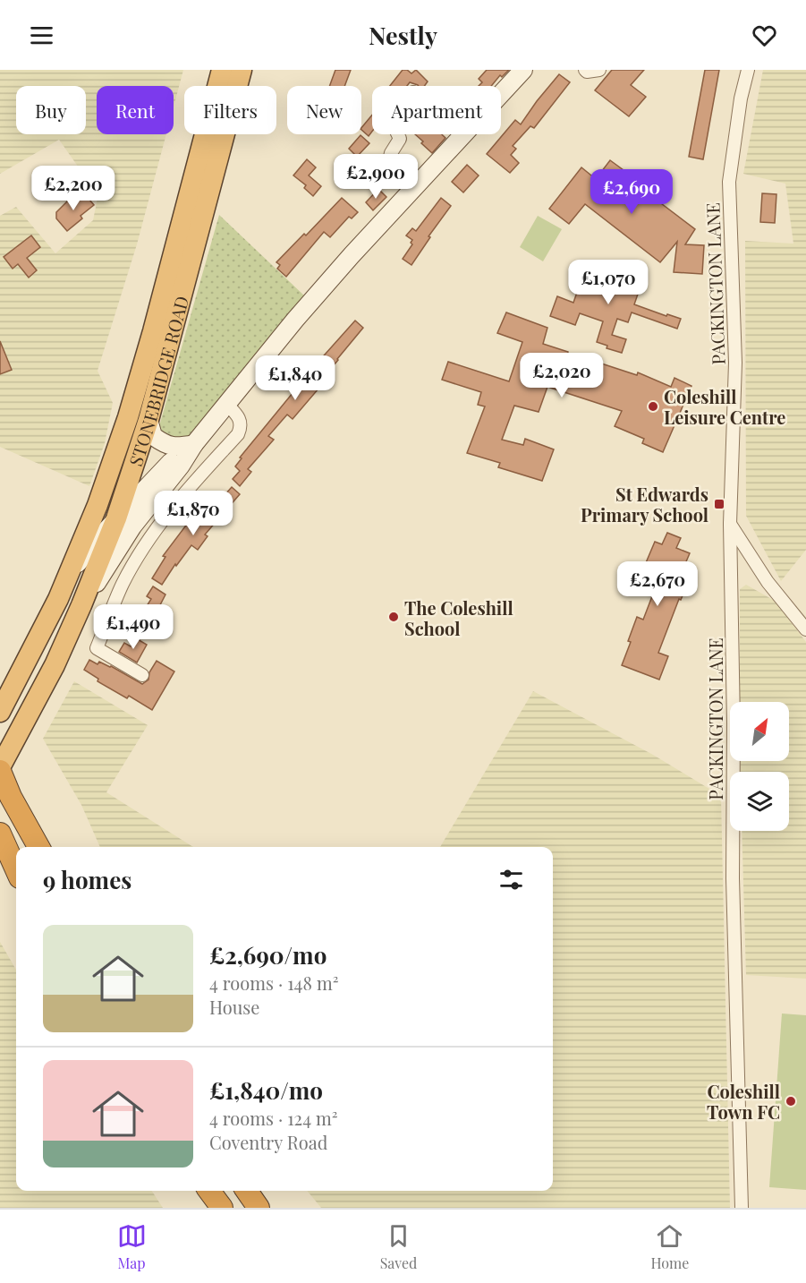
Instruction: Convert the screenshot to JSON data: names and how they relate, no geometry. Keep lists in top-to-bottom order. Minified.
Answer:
{"streets":{"highway":["STONEBRIDGE ROAD"],"street":["PACKINGTON LANE"]},"places":{"other":["Coleshill Leisure Centre","The Coleshill School","Coleshill Town FC"],"transit":["St Edwards Primary School"]},"north":"top right","page":{"header":"Nestly","chip":["Buy","Rent","Filters","New","Apartment"],"price":["£2,900","£2,200","£2,690","£1,070","£2,020","£1,840","£1,870","£2,670","£1,490"],"heading":"9 homes","list":[{"name":"£2,690/mo","note":"4 rooms · 148 m² · House"},{"name":"£1,840/mo","note":"4 rooms · 124 m² · Coventry Road"}],"tabs":["Map","Saved","Home"]}}
